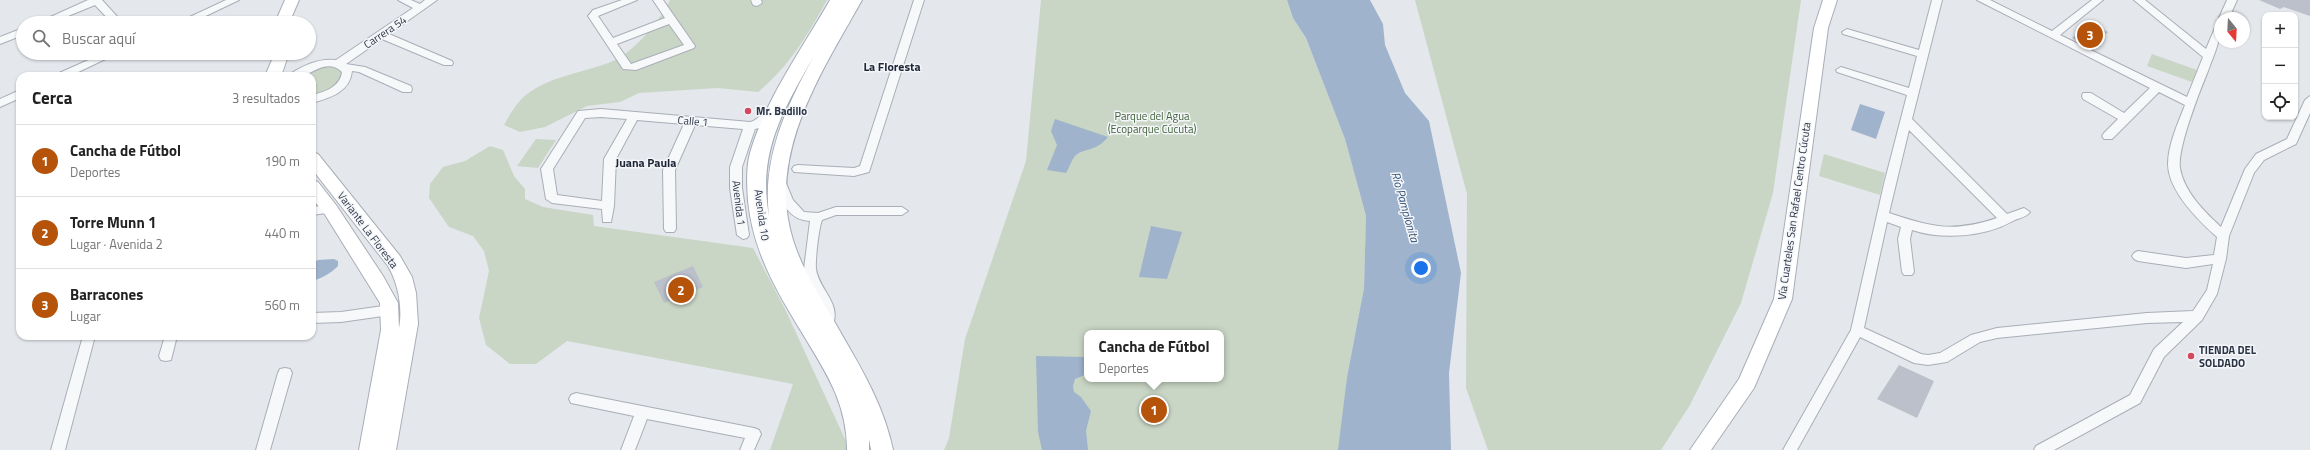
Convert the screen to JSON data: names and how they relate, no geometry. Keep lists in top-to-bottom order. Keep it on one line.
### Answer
{"streets":{"main road":["Vía Cuarteles San Rafael Centro Cúcuta","Avenida 10","Variante La Floresta"],"street":["Carrera 54","Calle 1","Avenida 1"]},"crossings":[["Calle 1","Avenida 1"]],"districts":["La Floresta","Juana Paula"],"water":["Río Pamplonita"],"parks":["Parque del Agua (Ecoparque Cúcuta)"],"places":["Mr. Badillo","TIENDA DEL SOLDADO"],"north":"bottom","page":{"map_buttons":["+","−"],"search":"Buscar aquí","pins":["3","2","1"],"heading":["Cerca","3 resultados"],"list":[{"mark":"1","name":"Cancha de Fútbol","note":"Deportes","value":"190 m"},{"mark":"2","name":"Torre Munn 1","note":"Lugar · Avenida 2","value":"440 m"},{"mark":"3","name":"Barracones","note":"Lugar","value":"560 m"}],"popup":["Cancha de Fútbol","Deportes"]}}
